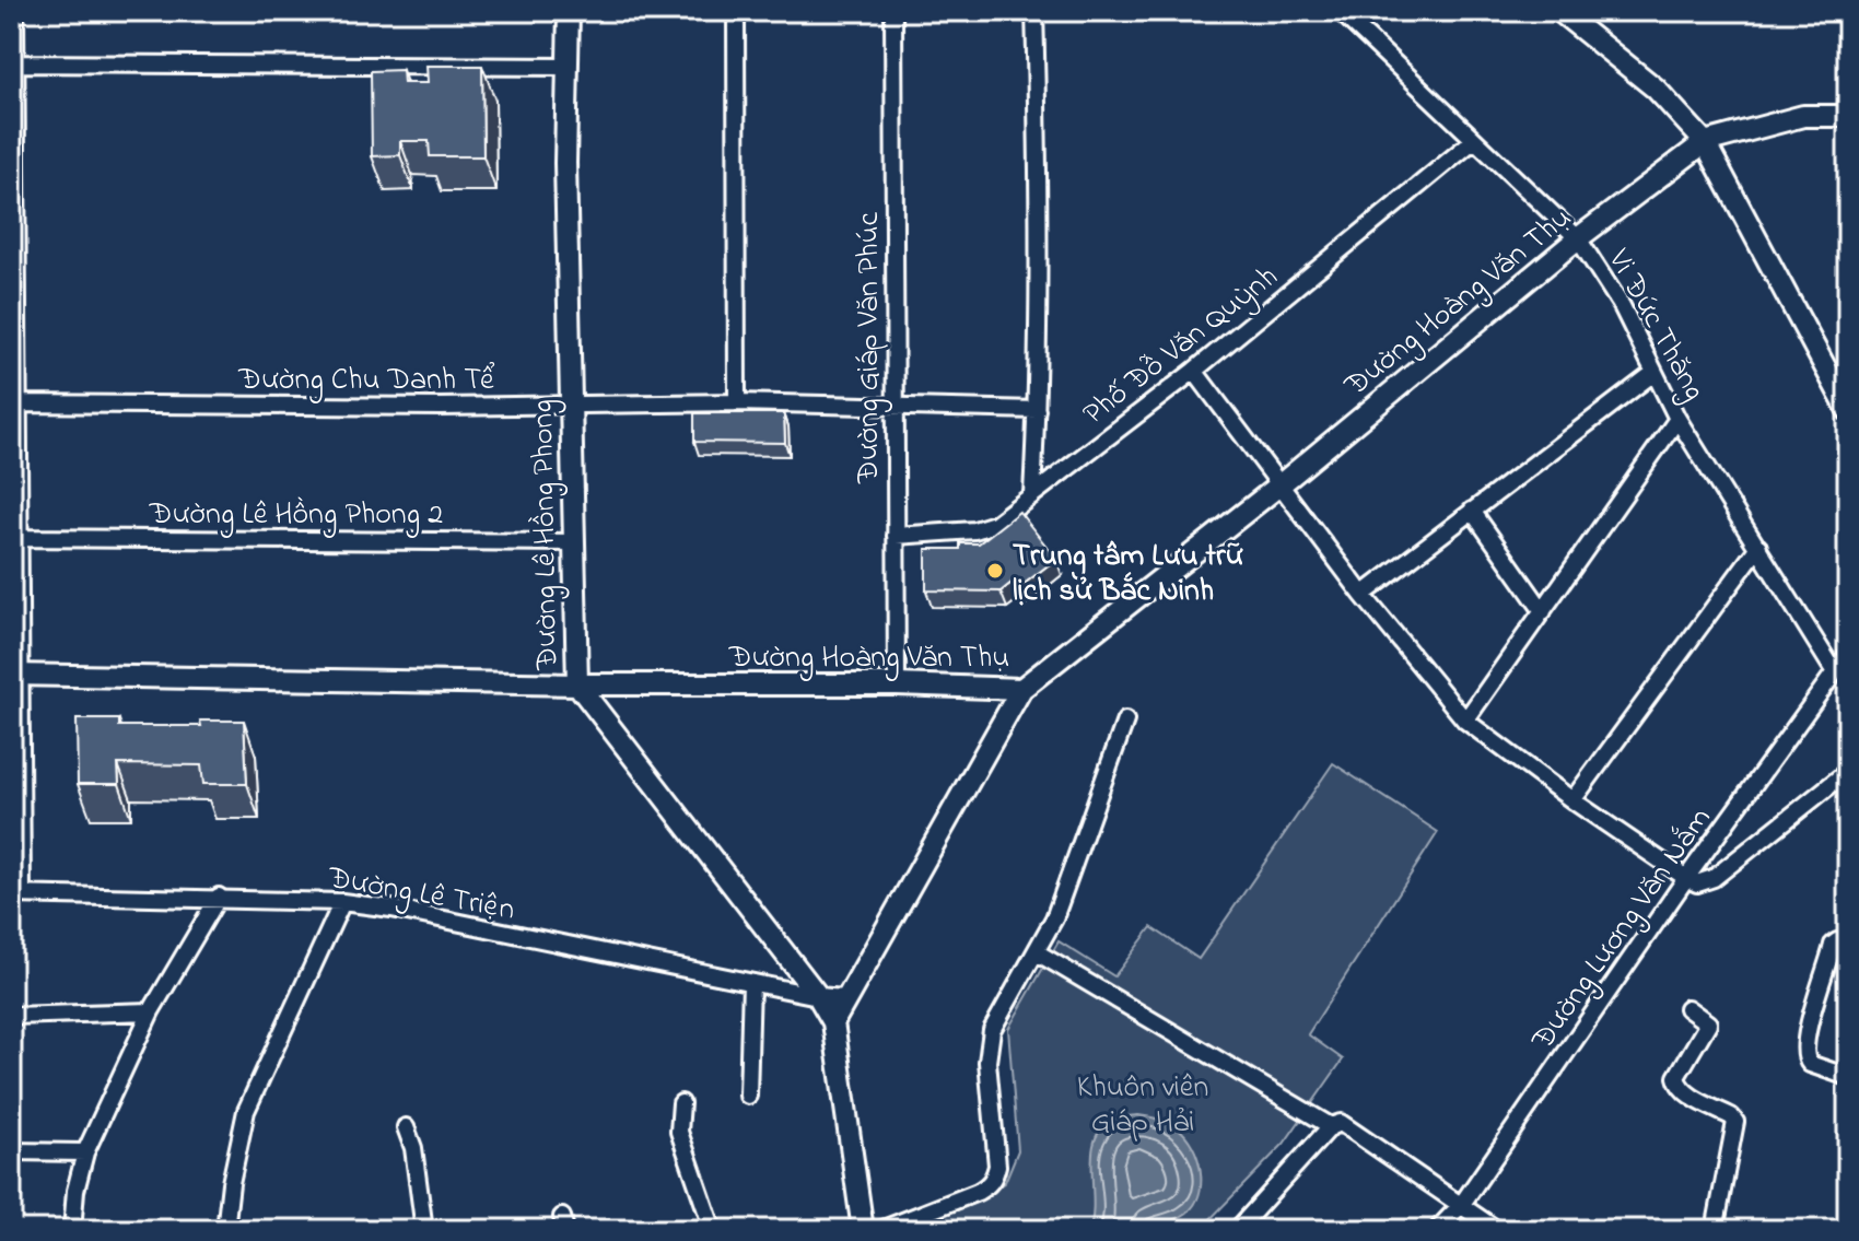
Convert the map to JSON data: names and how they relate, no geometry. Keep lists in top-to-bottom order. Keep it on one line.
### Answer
{"streets":{"street":["Đường Hoàng Văn Thụ","Vi Đức Thăng","Phố Đỗ Văn Quỳnh","Đường Giáp Văn Phúc","Đường Chu Danh Tể","Đường Lê Hồng Phong 2","Đường Lê Hồng Phong","Đường Lê Triện","Đường Lương Văn Nắm"]},"crossings":[["Đường Hoàng Văn Thụ","Vi Đức Thăng"],["Đường Hoàng Văn Thụ","Đường Giáp Văn Phúc"],["Đường Hoàng Văn Thụ","Đường Lê Hồng Phong"],["Vi Đức Thăng","Phố Đỗ Văn Quỳnh"],["Vi Đức Thăng","Đường Lương Văn Nắm"],["Phố Đỗ Văn Quỳnh","Đường Giáp Văn Phúc"],["Đường Giáp Văn Phúc","Đường Chu Danh Tể"],["Đường Chu Danh Tể","Đường Lê Hồng Phong"],["Đường Lê Hồng Phong 2","Đường Lê Hồng Phong"],["Đường Lê Hồng Phong","Đường Lê Triện"]],"parks":["Khuôn viên Giáp Hải"],"places":["Trung tâm Lưu trữ lịch sử Bắc Ninh"]}
